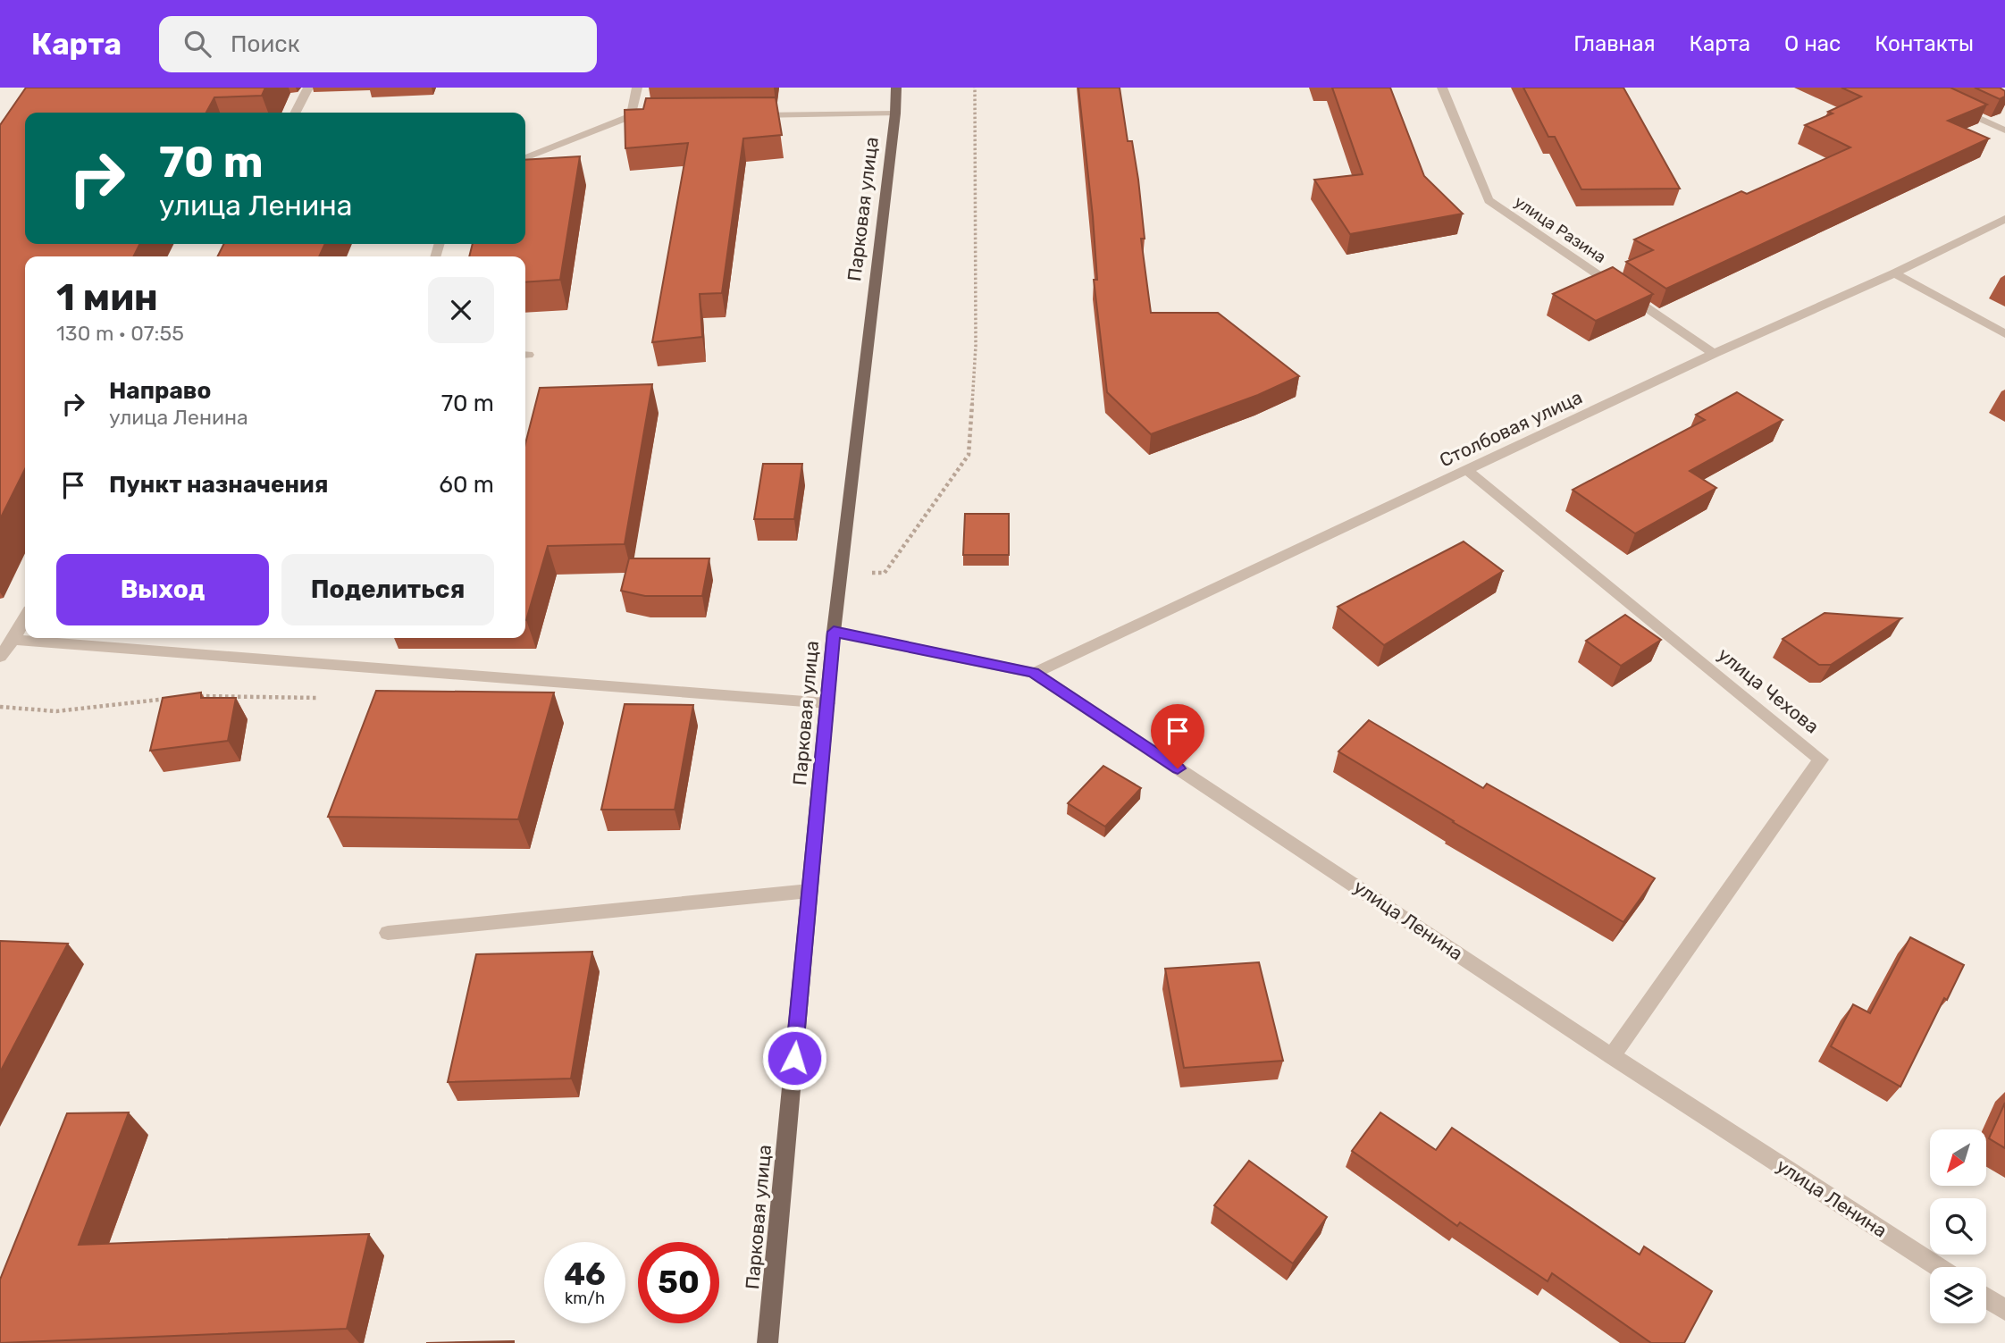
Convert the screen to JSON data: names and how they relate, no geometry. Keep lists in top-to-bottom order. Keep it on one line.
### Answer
{"streets":{"main road":["Парковая улица"],"street":["улица Разина","Столбовая улица","улица Чехова","улица Ленина"]},"crossings":[["Парковая улица","улица Ленина"],["улица Разина","Столбовая улица"],["Столбовая улица","улица Чехова"],["Столбовая улица","улица Ленина"],["улица Чехова","улица Ленина"]],"north":"bottom left","page":{"header":"Карта","search":"Поиск","nav":["Главная","Карта","О нас","Контакты"],"turn":["70 m","улица Ленина"],"heading":["1 мин","130 m · 07:55"],"list":[{"name":"Направо","note":"улица Ленина","value":"70 m"},{"name":"Пункт назначения","value":"60 m"}],"buttons":["Выход","Поделиться"],"speed":"46 km/h","limit":"50"}}
